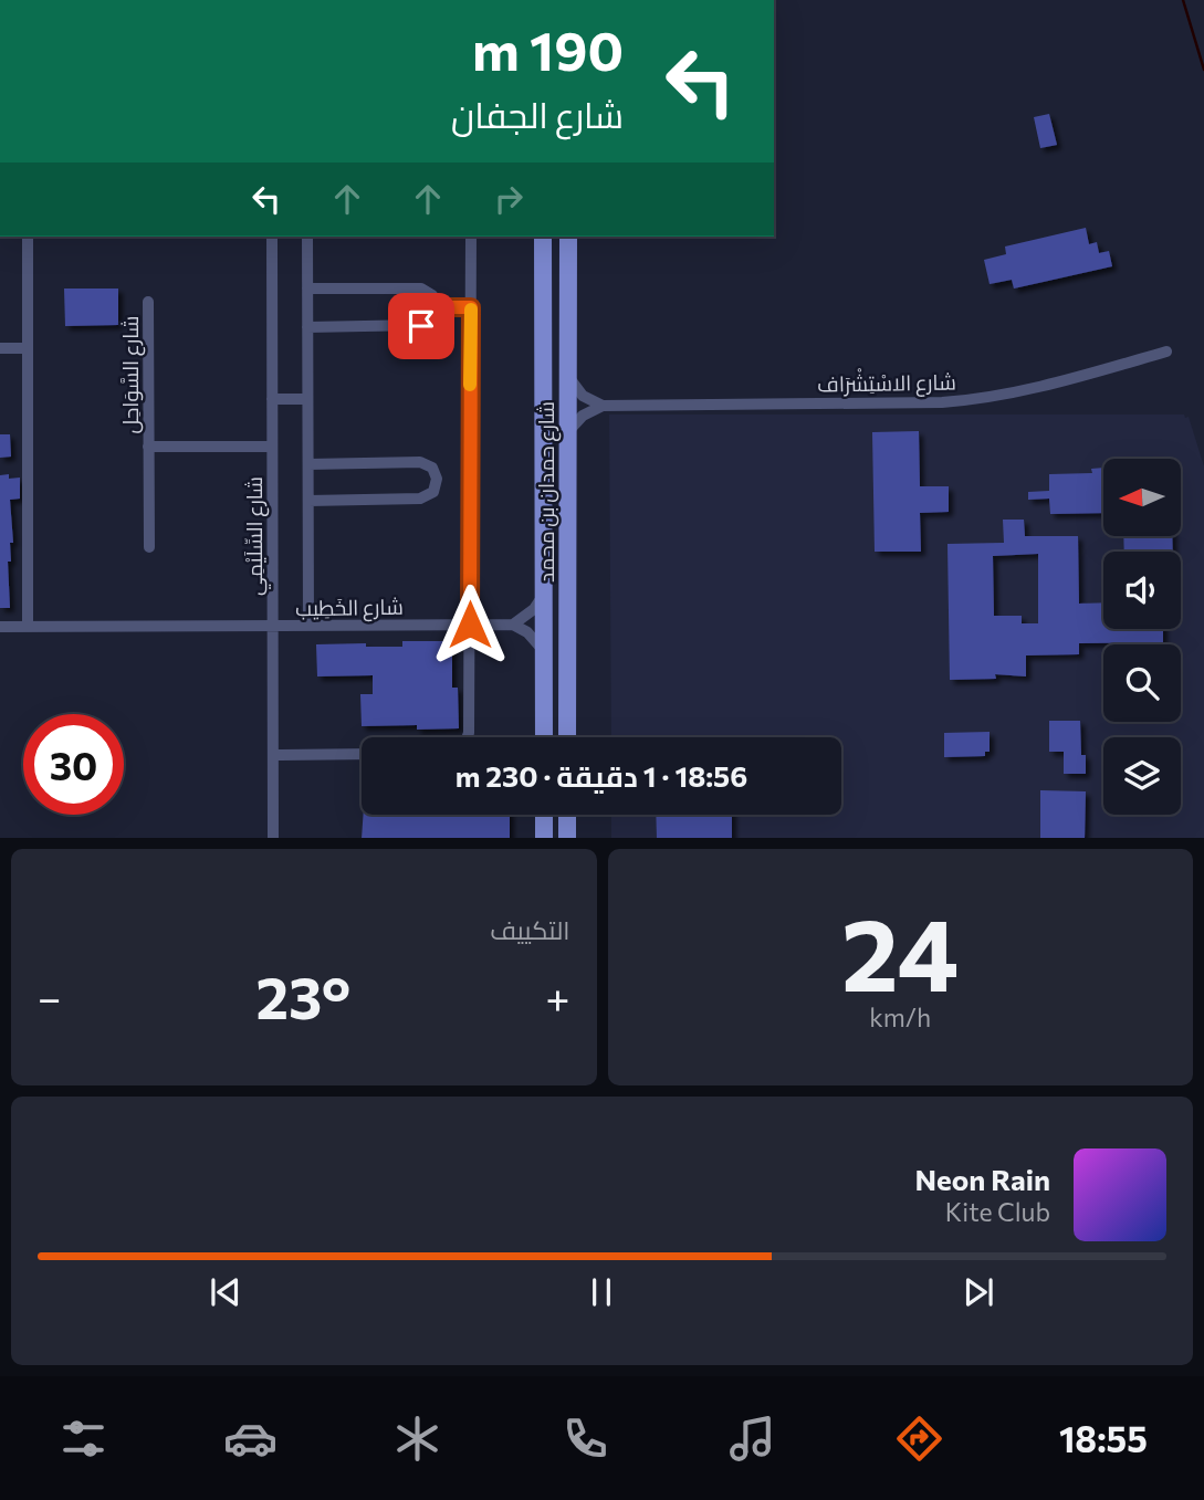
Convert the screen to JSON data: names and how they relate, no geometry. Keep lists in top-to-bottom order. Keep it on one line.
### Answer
{"streets":{"main road":["شارع حمدان بن محمد"],"street":["شارع السَّوَاحِل","شارع الاسْتِشْرَاف","شارع السِّلَيْمِي","شارع الخَطِيب"]},"crossings":[["شارع السَّوَاحِل","شارع السِّلَيْمِي"],["شارع السِّلَيْمِي","شارع الخَطِيب"]],"north":"left","page":{"turn":["190 m","شارع الجفان"],"limit":"30","trip":"18:56 · 1 دقيقة · 230 m","tile":[["24","km/h"],"التكييف"],"heat":["−","23°","+"],"song":["Neon Rain","Kite Club"],"tabs":"18:55"}}
